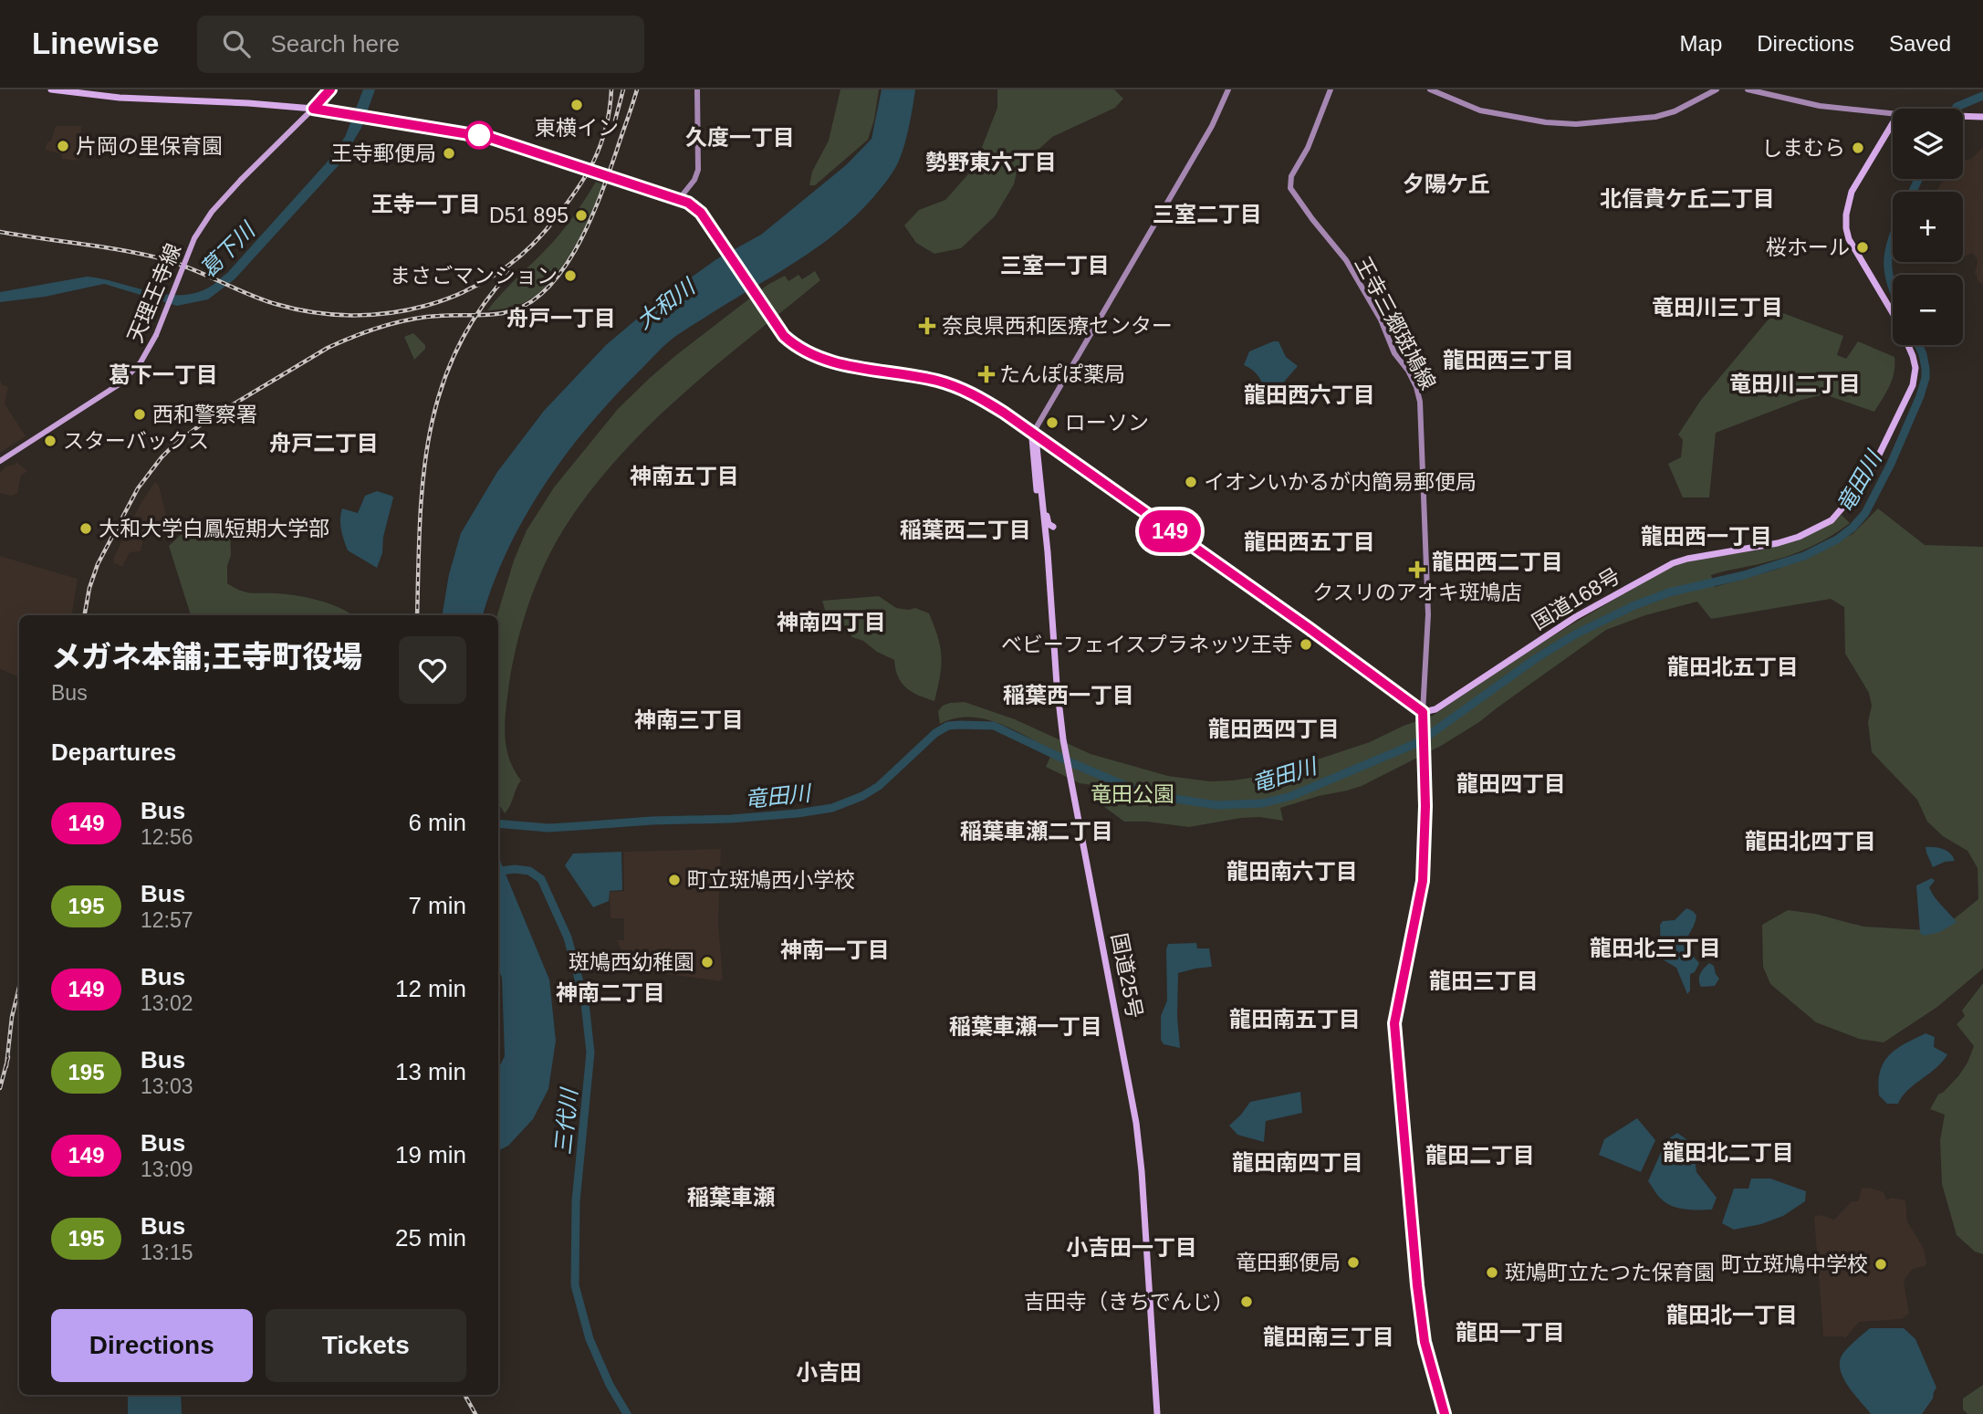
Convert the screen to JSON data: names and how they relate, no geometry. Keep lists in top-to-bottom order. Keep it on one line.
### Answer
{"streets":{"highway":["国道168号","国道25号"],"main road":["天理王寺線","王寺三郷斑鳩線"]},"crossings":[["王寺三郷斑鳩線","国道168号"]],"districts":["久度一丁目","勢野東六丁目","夕陽ケ丘","北信貴ケ丘二丁目","王寺一丁目","三室二丁目","三室一丁目","竜田川三丁目","舟戸一丁目","龍田西三丁目","葛下一丁目","竜田川二丁目","龍田西六丁目","舟戸二丁目","神南五丁目","稲葉西二丁目","龍田西一丁目","龍田西五丁目","龍田西二丁目","神南四丁目","龍田北五丁目","稲葉西一丁目","神南三丁目","龍田西四丁目","龍田四丁目","稲葉車瀬二丁目","龍田北四丁目","龍田南六丁目","龍田北三丁目","神南一丁目","龍田三丁目","神南二丁目","龍田南五丁目","稲葉車瀬一丁目","龍田北二丁目","龍田二丁目","龍田南四丁目","稲葉車瀬","小吉田一丁目","龍田北一丁目","龍田一丁目","龍田南三丁目","小吉田"],"water":["葛下川","大和川","竜田川","三代川"],"parks":["竜田公園"],"places":{"other":["東横イン","片岡の里保育園","しまむら","王寺郵便局","D51 895","桜ホール","まさごマンション","西和警察署","ローソン","スターバックス","イオンいかるが内簡易郵便局","大和大学白鳳短期大学部","ベビーフェイスプラネッツ王寺","町立斑鳩西小学校","斑鳩西幼稚園","竜田郵便局","町立斑鳩中学校","斑鳩町立たつた保育園","吉田寺（きちでんじ）"],"health":["奈良県西和医療センター","たんぽぽ薬局","クスリのアオキ斑鳩店"]},"lines":["bus line 149"],"page":{"header":"Linewise","search":"Search here","nav":["Map","Directions","Saved"],"on_map":"149","map_buttons":["+","−"],"heading":[["メガネ本舗;王寺町役場","Bus"],"Departures"],"list":[{"mark":"149","name":"Bus","note":"12:56","value":"6 min"},{"mark":"195","name":"Bus","note":"12:57","value":"7 min"},{"mark":"149","name":"Bus","note":"13:02","value":"12 min"},{"mark":"195","name":"Bus","note":"13:03","value":"13 min"},{"mark":"149","name":"Bus","note":"13:09","value":"19 min"},{"mark":"195","name":"Bus","note":"13:15","value":"25 min"}],"buttons":["Directions","Tickets"]}}
